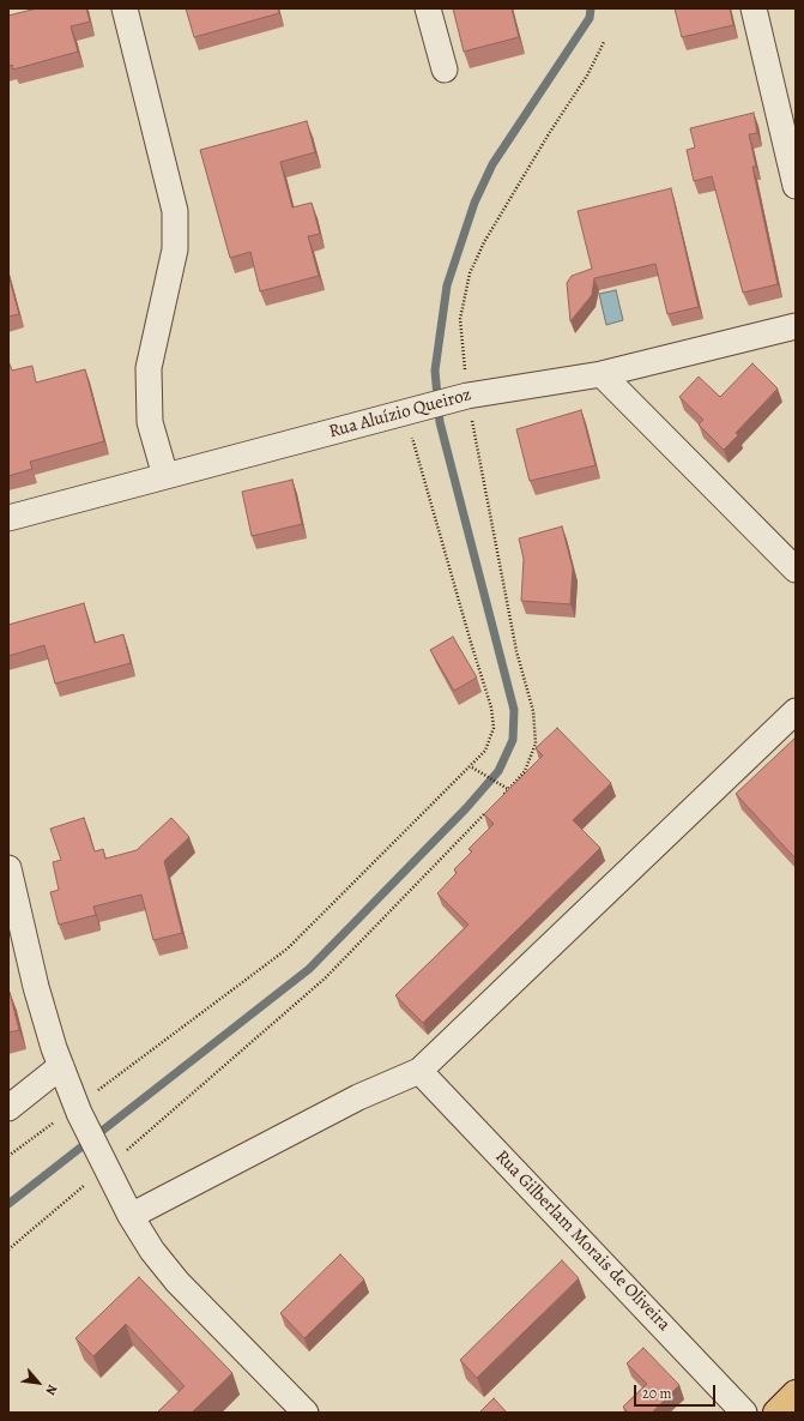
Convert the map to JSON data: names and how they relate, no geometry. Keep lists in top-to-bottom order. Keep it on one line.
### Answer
{"streets":{"street":["Rua Aluízio Queiroz","Rua Gilberlam Morais de Oliveira"]},"scale_bar":"20 m","north":"bottom right"}
